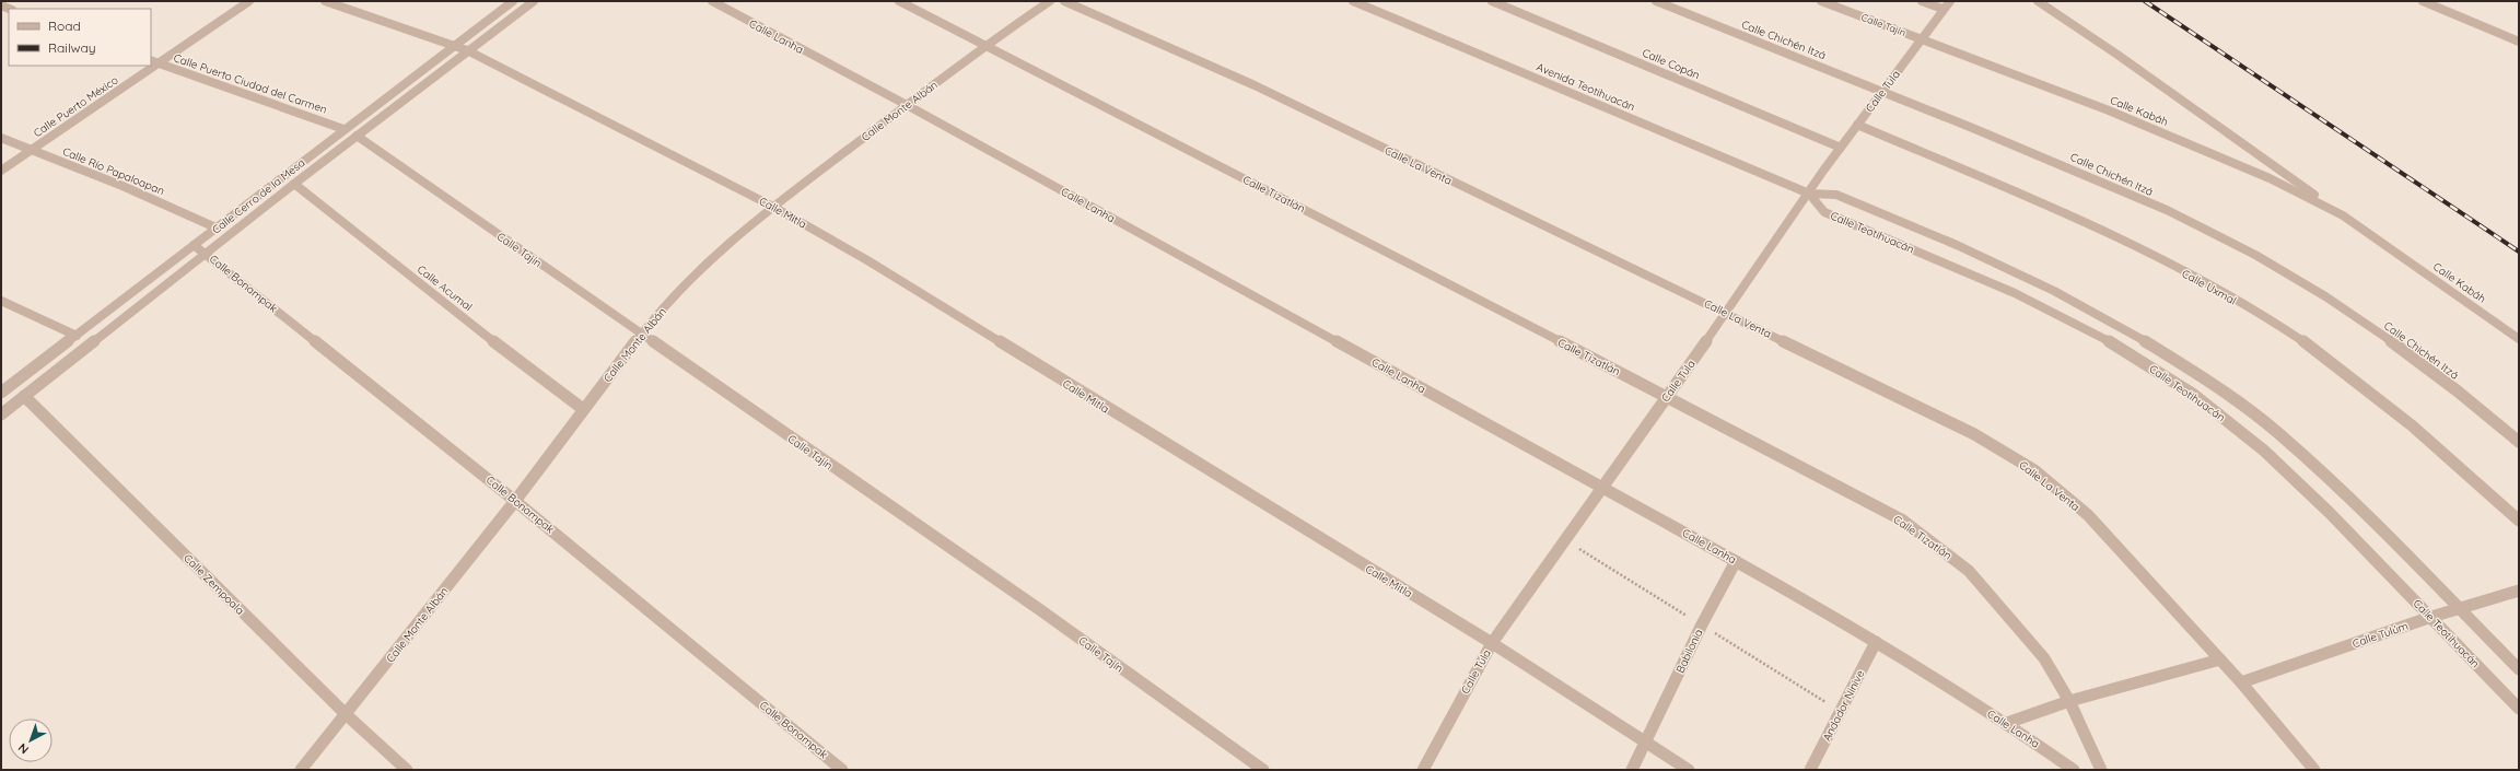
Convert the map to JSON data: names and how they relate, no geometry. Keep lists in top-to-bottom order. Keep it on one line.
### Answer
{"streets":{"street":["Calle Tajín","Calle Lanha","Calle Chichén Itzá","Calle Copán","Calle Puerto Ciudad del Carmen","Avenida Teotihuacán","Calle Tula","Calle Puerto México","Calle Monte Albán","Calle Kabáh","Calle La Venta","Calle Río Papaloapan","Calle Tizatlán","Calle Cerro de la Mesa","Calle Mitla","Calle Teotihuacán","Calle Bonampak","Calle Uxmal","Calle Acumal","Calle Zempoala","Calle Tulúm","Babilonia","Andador Ninive"]},"crossings":[["Calle Tajín","Calle Tula"],["Calle Tajín","Calle Monte Albán"],["Calle Tajín","Calle Kabáh"],["Calle Tajín","Calle Cerro de la Mesa"],["Calle Lanha","Calle Tula"],["Calle Lanha","Calle Monte Albán"],["Calle Lanha","Babilonia"],["Calle Lanha","Andador Ninive"],["Calle Chichén Itzá","Calle Tula"],["Calle Copán","Calle Tula"],["Calle Puerto Ciudad del Carmen","Calle Puerto México"],["Calle Puerto Ciudad del Carmen","Calle Cerro de la Mesa"],["Avenida Teotihuacán","Calle Tula"],["Avenida Teotihuacán","Calle Teotihuacán"],["Calle Tula","Calle Kabáh"],["Calle Tula","Calle La Venta"],["Calle Tula","Calle Tizatlán"],["Calle Tula","Calle Mitla"],["Calle Tula","Calle Teotihuacán"],["Calle Tula","Calle Uxmal"],["Calle Puerto México","Calle Río Papaloapan"],["Calle Monte Albán","Calle Tizatlán"],["Calle Monte Albán","Calle Mitla"],["Calle Monte Albán","Calle Bonampak"],["Calle Monte Albán","Calle Acumal"],["Calle Monte Albán","Calle Zempoala"],["Calle La Venta","Calle Tulúm"],["Calle Río Papaloapan","Calle Cerro de la Mesa"],["Calle Cerro de la Mesa","Calle Mitla"],["Calle Cerro de la Mesa","Calle Bonampak"],["Calle Cerro de la Mesa","Calle Acumal"],["Calle Cerro de la Mesa","Calle Zempoala"],["Calle Mitla","Babilonia"],["Calle Teotihuacán","Calle Tulúm"]],"legend":["Road","Railway"],"north":"bottom left"}
